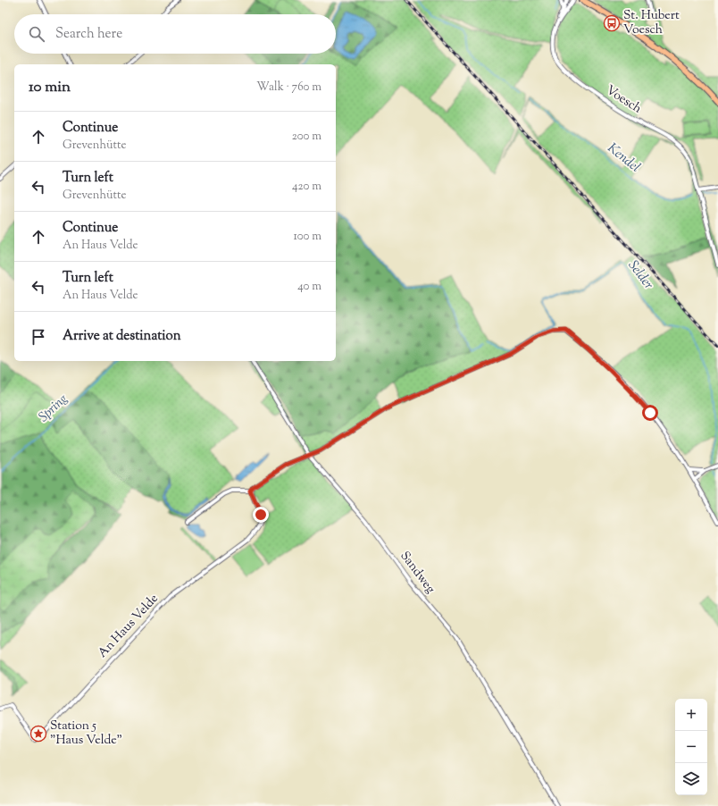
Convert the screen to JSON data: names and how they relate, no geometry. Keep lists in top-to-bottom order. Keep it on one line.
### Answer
{"streets":{"street":["Voesch","Sandweg","An Haus Velde"]},"water":["Kendel","Selder","Spring"],"places":{"bus stop":["St. Hubert Voesch"],"place":["Station 5 \"Haus Velde\""]},"page":{"search":"Search here","heading":["10 min","Walk · 760 m"],"list":[["Continue","Grevenhütte","200 m"],["Turn left","Grevenhütte","420 m"],["Continue","An Haus Velde","100 m"],["Turn left","An Haus Velde","40 m"],"Arrive at destination"],"map_buttons":["+","−"]}}
